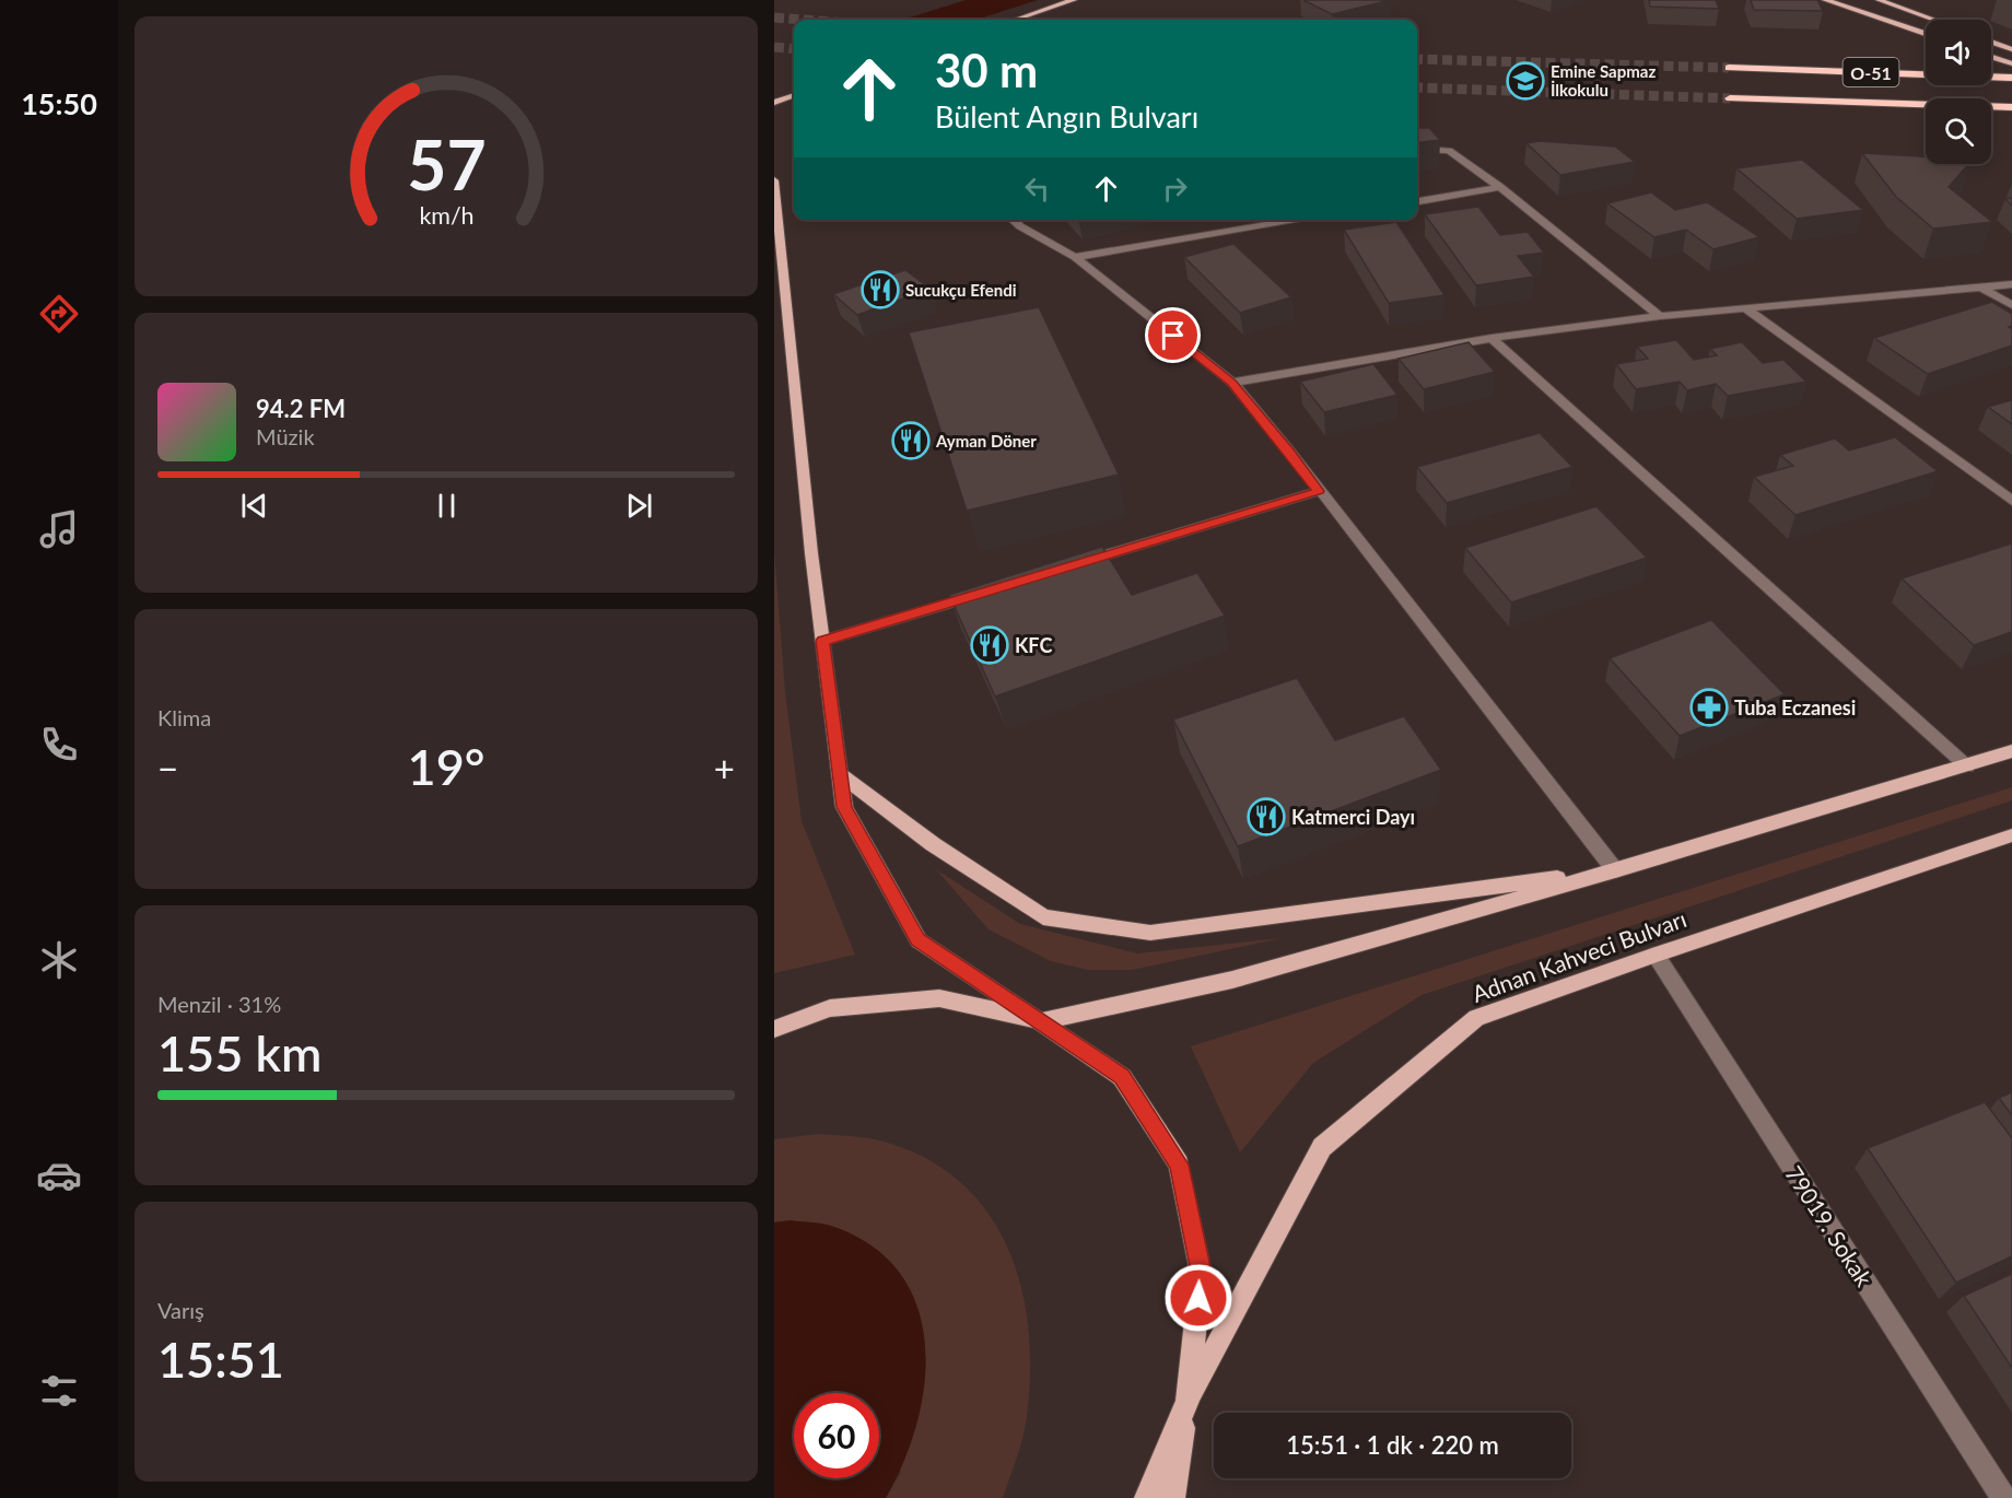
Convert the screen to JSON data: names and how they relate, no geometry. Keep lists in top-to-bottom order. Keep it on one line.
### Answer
{"streets":{"highway":["O-51"],"main road":["Adnan Kahveci Bulvarı"],"street":["79019. Sokak"]},"crossings":[["Adnan Kahveci Bulvarı","79019. Sokak"]],"places":{"school or university":["Emine Sapmaz İlkokulu"],"restaurant":["Sucukçu Efendi","Ayman Döner","KFC","Katmerci Dayı"],"pharmacy":["Tuba Eczanesi"]},"page":{"tabs":"15:50","turn":["30 m","Bülent Angın Bulvarı"],"song":["94.2 FM","Müzik"],"tile":["Klima",["Menzil · 31%","155 km"],["Varış","15:51"]],"heat":["−","19°","+"],"limit":"60","trip":"15:51 · 1 dk · 220 m","gauge":["57","km/h"]}}
